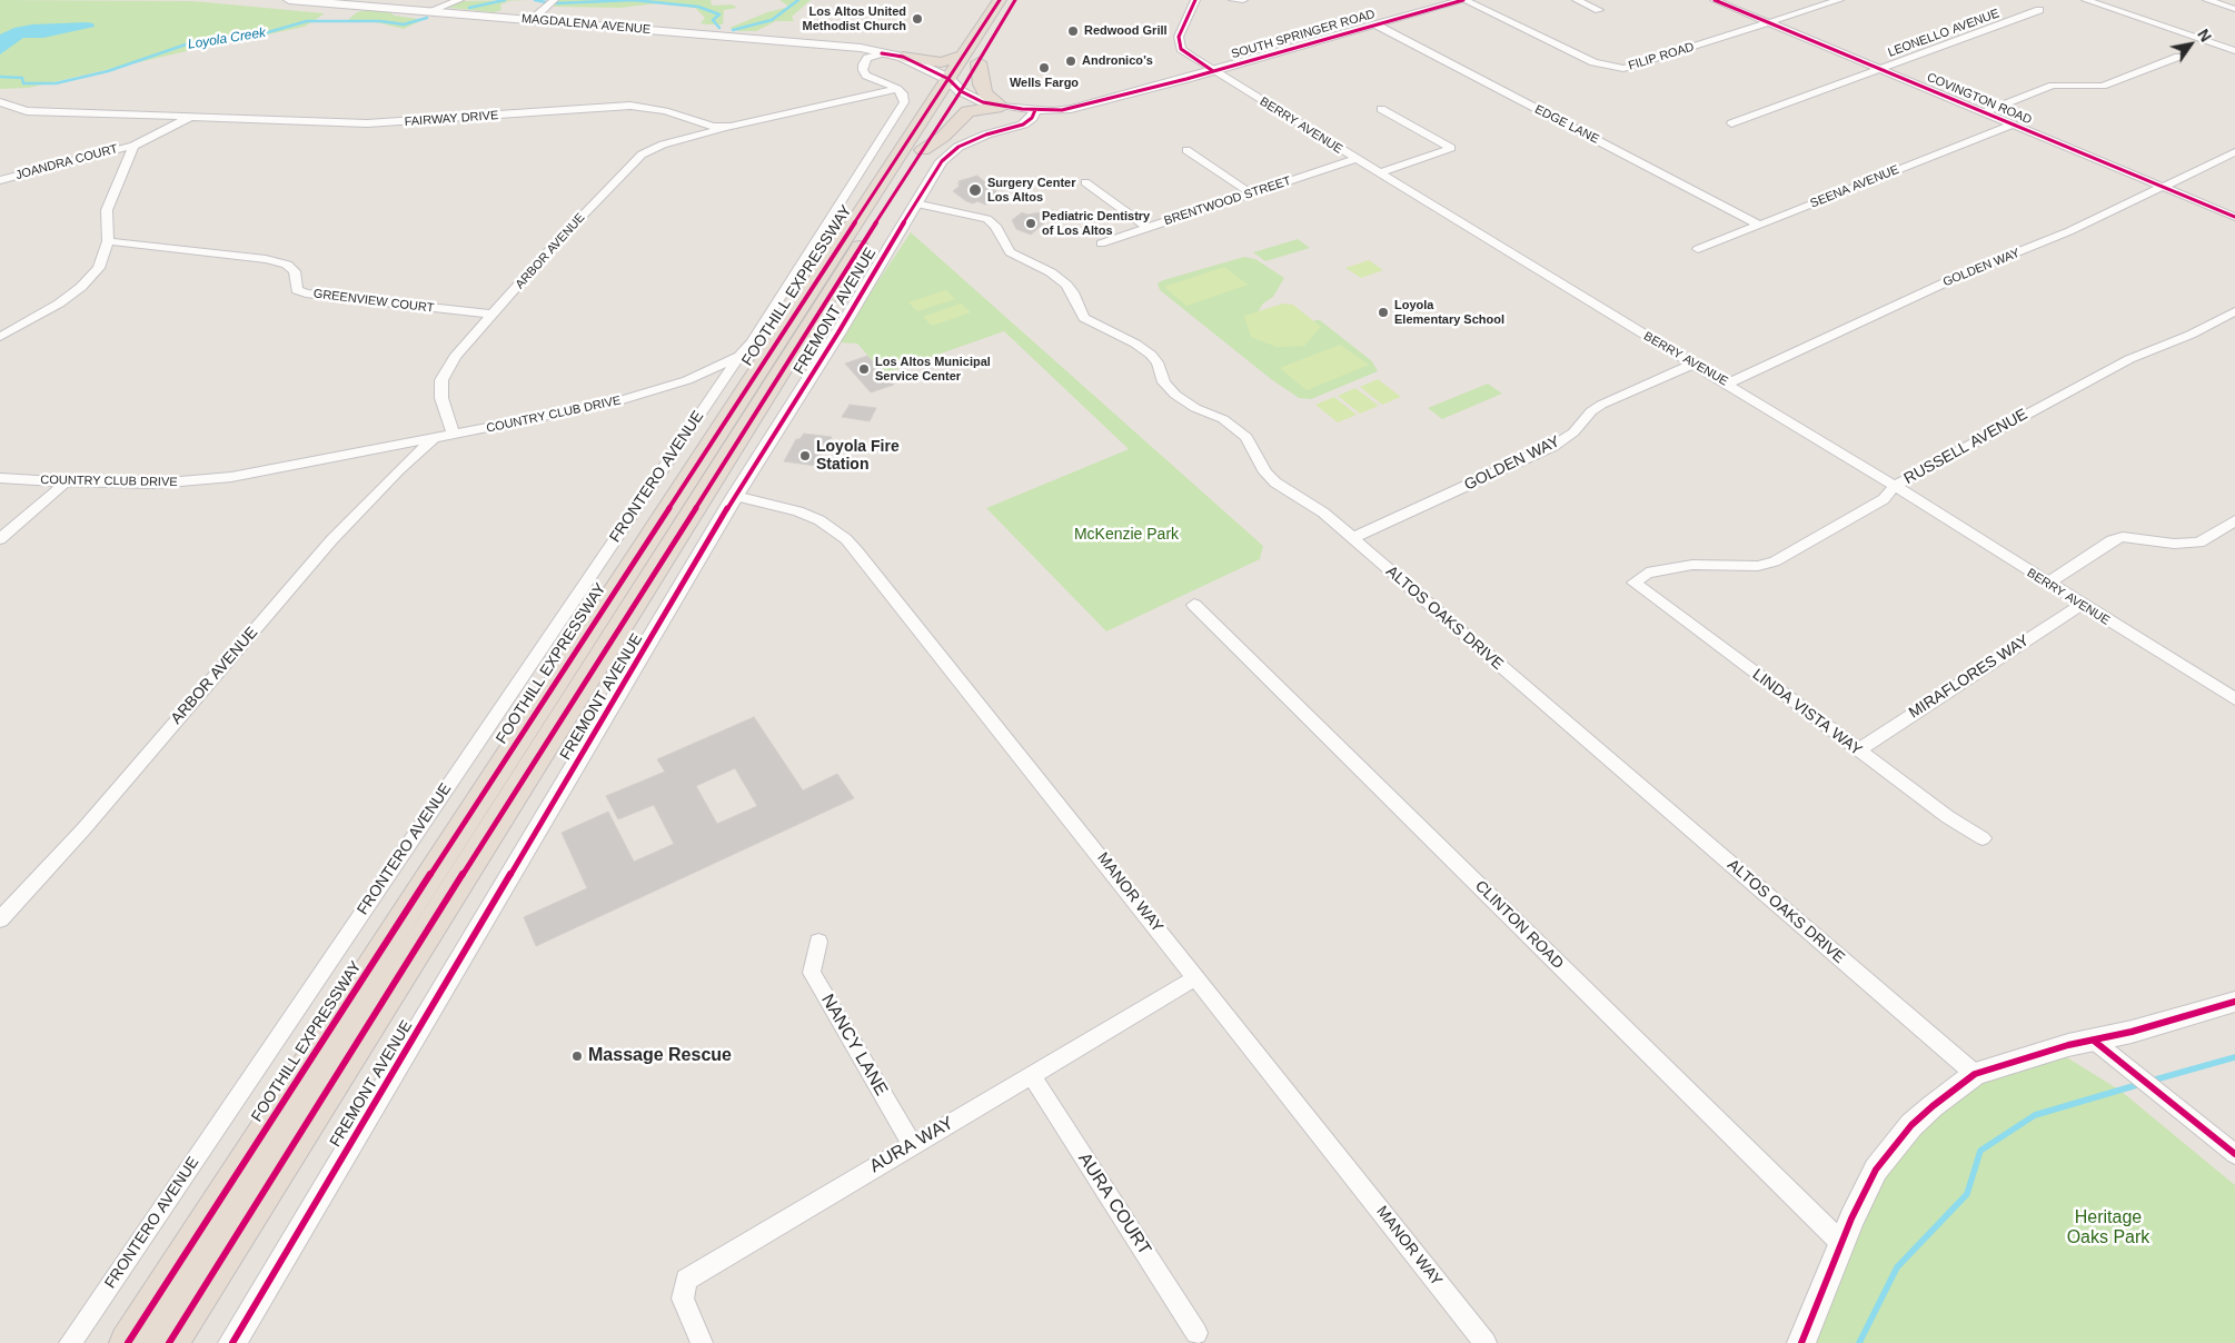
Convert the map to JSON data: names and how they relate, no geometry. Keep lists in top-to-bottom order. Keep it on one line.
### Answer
{"streets":{"highway":["FOOTHILL EXPRESSWAY"],"main road":["MAGDALENA AVENUE"],"street":["LEONELLO AVENUE","SOUTH SPRINGER ROAD","FILIP ROAD","COVINGTON ROAD","FAIRWAY DRIVE","EDGE LANE","BERRY AVENUE","JOANDRA COURT","SEENA AVENUE","BRENTWOOD STREET","ARBOR AVENUE","GOLDEN WAY","GREENVIEW COURT","FREMONT AVENUE","COUNTRY CLUB DRIVE","RUSSELL AVENUE","FRONTERO AVENUE","ALTOS OAKS DRIVE","MIRAFLORES WAY","LINDA VISTA WAY","MANOR WAY","CLINTON ROAD","NANCY LANE","AURA WAY","AURA COURT"]},"crossings":[["MAGDALENA AVENUE","SOUTH SPRINGER ROAD"],["MAGDALENA AVENUE","FOOTHILL EXPRESSWAY"],["LEONELLO AVENUE","COVINGTON ROAD"],["SOUTH SPRINGER ROAD","FILIP ROAD"],["SOUTH SPRINGER ROAD","EDGE LANE"],["SOUTH SPRINGER ROAD","BERRY AVENUE"],["SOUTH SPRINGER ROAD","FOOTHILL EXPRESSWAY"],["SOUTH SPRINGER ROAD","FREMONT AVENUE"],["FILIP ROAD","COVINGTON ROAD"],["COVINGTON ROAD","SEENA AVENUE"],["COVINGTON ROAD","GOLDEN WAY"],["FAIRWAY DRIVE","JOANDRA COURT"],["FAIRWAY DRIVE","ARBOR AVENUE"],["FAIRWAY DRIVE","COUNTRY CLUB DRIVE"],["EDGE LANE","SEENA AVENUE"],["BERRY AVENUE","BRENTWOOD STREET"],["BERRY AVENUE","GOLDEN WAY"],["BERRY AVENUE","RUSSELL AVENUE"],["BERRY AVENUE","MIRAFLORES WAY"],["ARBOR AVENUE","GREENVIEW COURT"],["ARBOR AVENUE","COUNTRY CLUB DRIVE"],["GOLDEN WAY","ALTOS OAKS DRIVE"],["FREMONT AVENUE","ALTOS OAKS DRIVE"],["FREMONT AVENUE","MANOR WAY"],["COUNTRY CLUB DRIVE","FRONTERO AVENUE"],["RUSSELL AVENUE","LINDA VISTA WAY"],["MIRAFLORES WAY","LINDA VISTA WAY"],["MANOR WAY","AURA WAY"],["NANCY LANE","AURA WAY"],["AURA WAY","AURA COURT"]],"water":["Loyola Creek"],"parks":["McKenzie Park","Heritage Oaks Park"],"places":["Los Altos United Methodist Church","Redwood Grill","Andronico’s","Wells Fargo","Surgery Center Los Altos","Pediatric Dentistry of Los Altos","Loyola Elementary School","Los Altos Municipal Service Center","Loyola Fire Station","Massage Rescue"],"north":"top right"}
